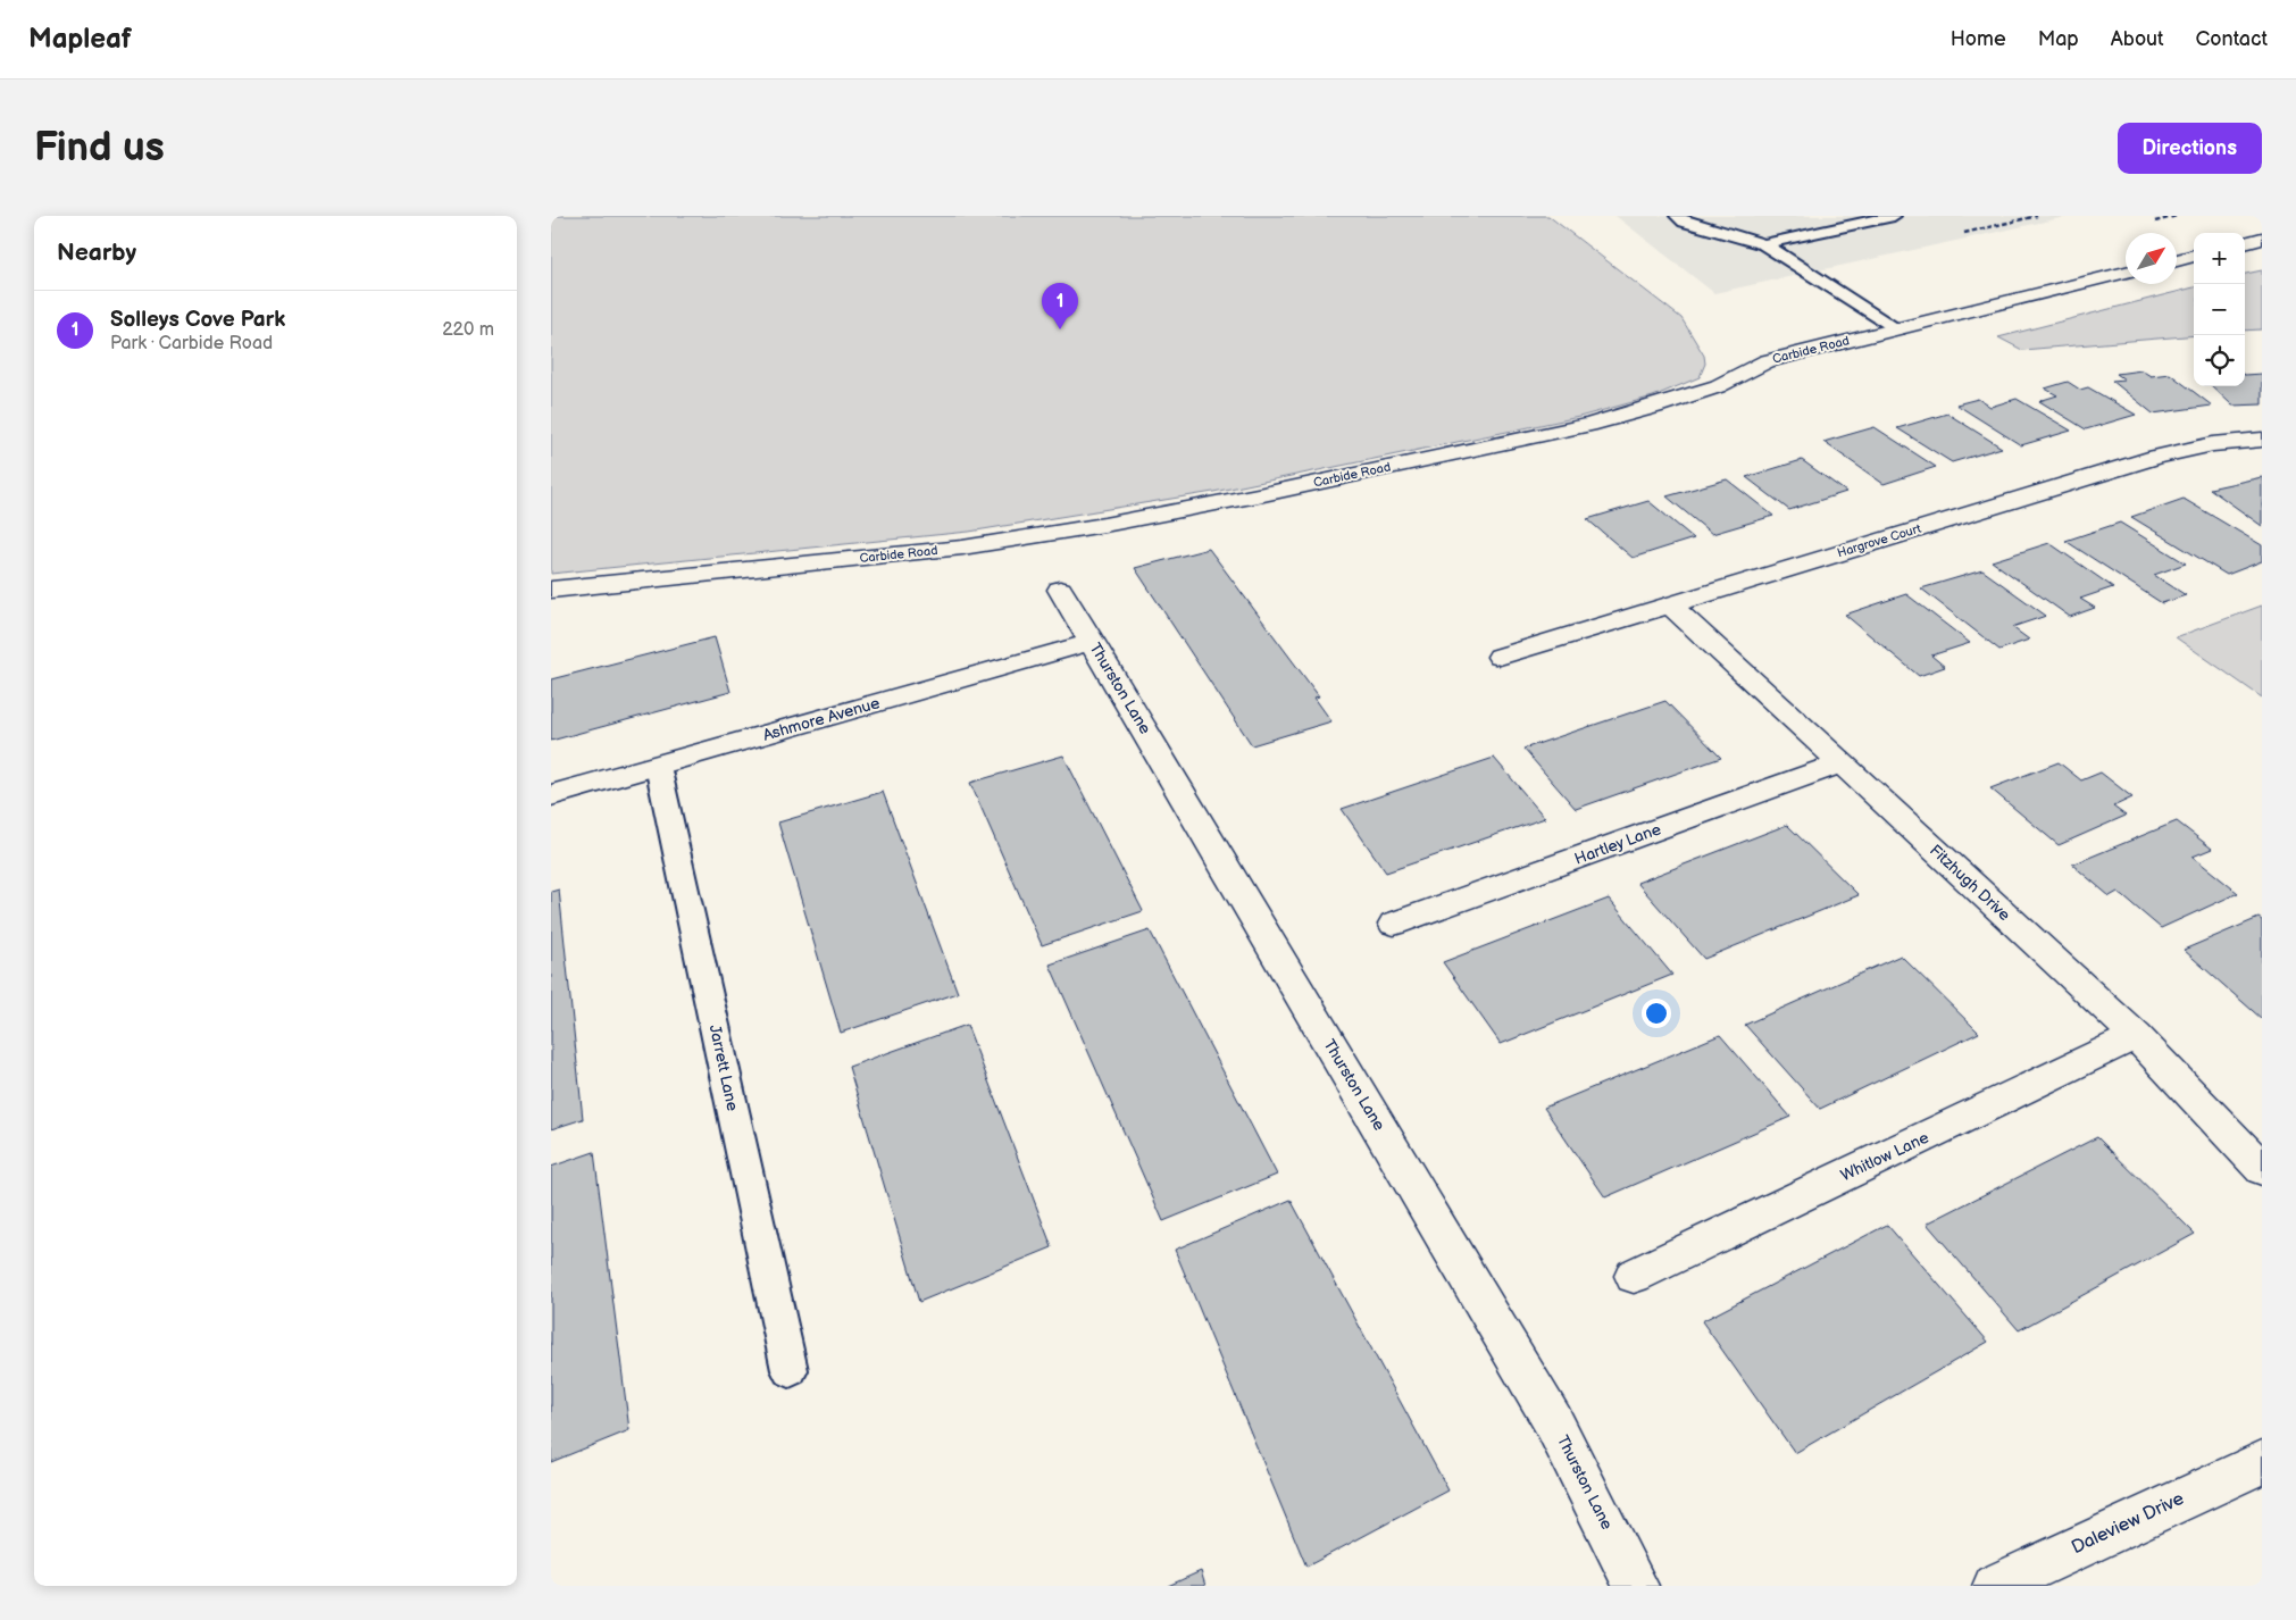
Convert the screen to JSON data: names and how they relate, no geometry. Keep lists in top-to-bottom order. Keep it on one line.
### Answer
{"streets":{"street":["Carbide Road","Hargrove Court","Thurston Lane","Ashmore Avenue","Hartley Lane","Fitzhugh Drive","Whitlow Lane","Daleview Drive"],"lane":["Jarrett Lane"]},"crossings":[["Hargrove Court","Fitzhugh Drive"],["Thurston Lane","Ashmore Avenue"],["Ashmore Avenue","Jarrett Lane"],["Hartley Lane","Fitzhugh Drive"],["Fitzhugh Drive","Whitlow Lane"]],"north":"top right","page":{"header":"Mapleaf","nav":["Home","Map","About","Contact"],"buttons":"Directions","title":"Find us","heading":"Nearby","map_buttons":["+","−"],"pins":"1","list":[{"mark":"1","name":"Solleys Cove Park","note":"Park · Carbide Road","value":"220 m"}]}}
